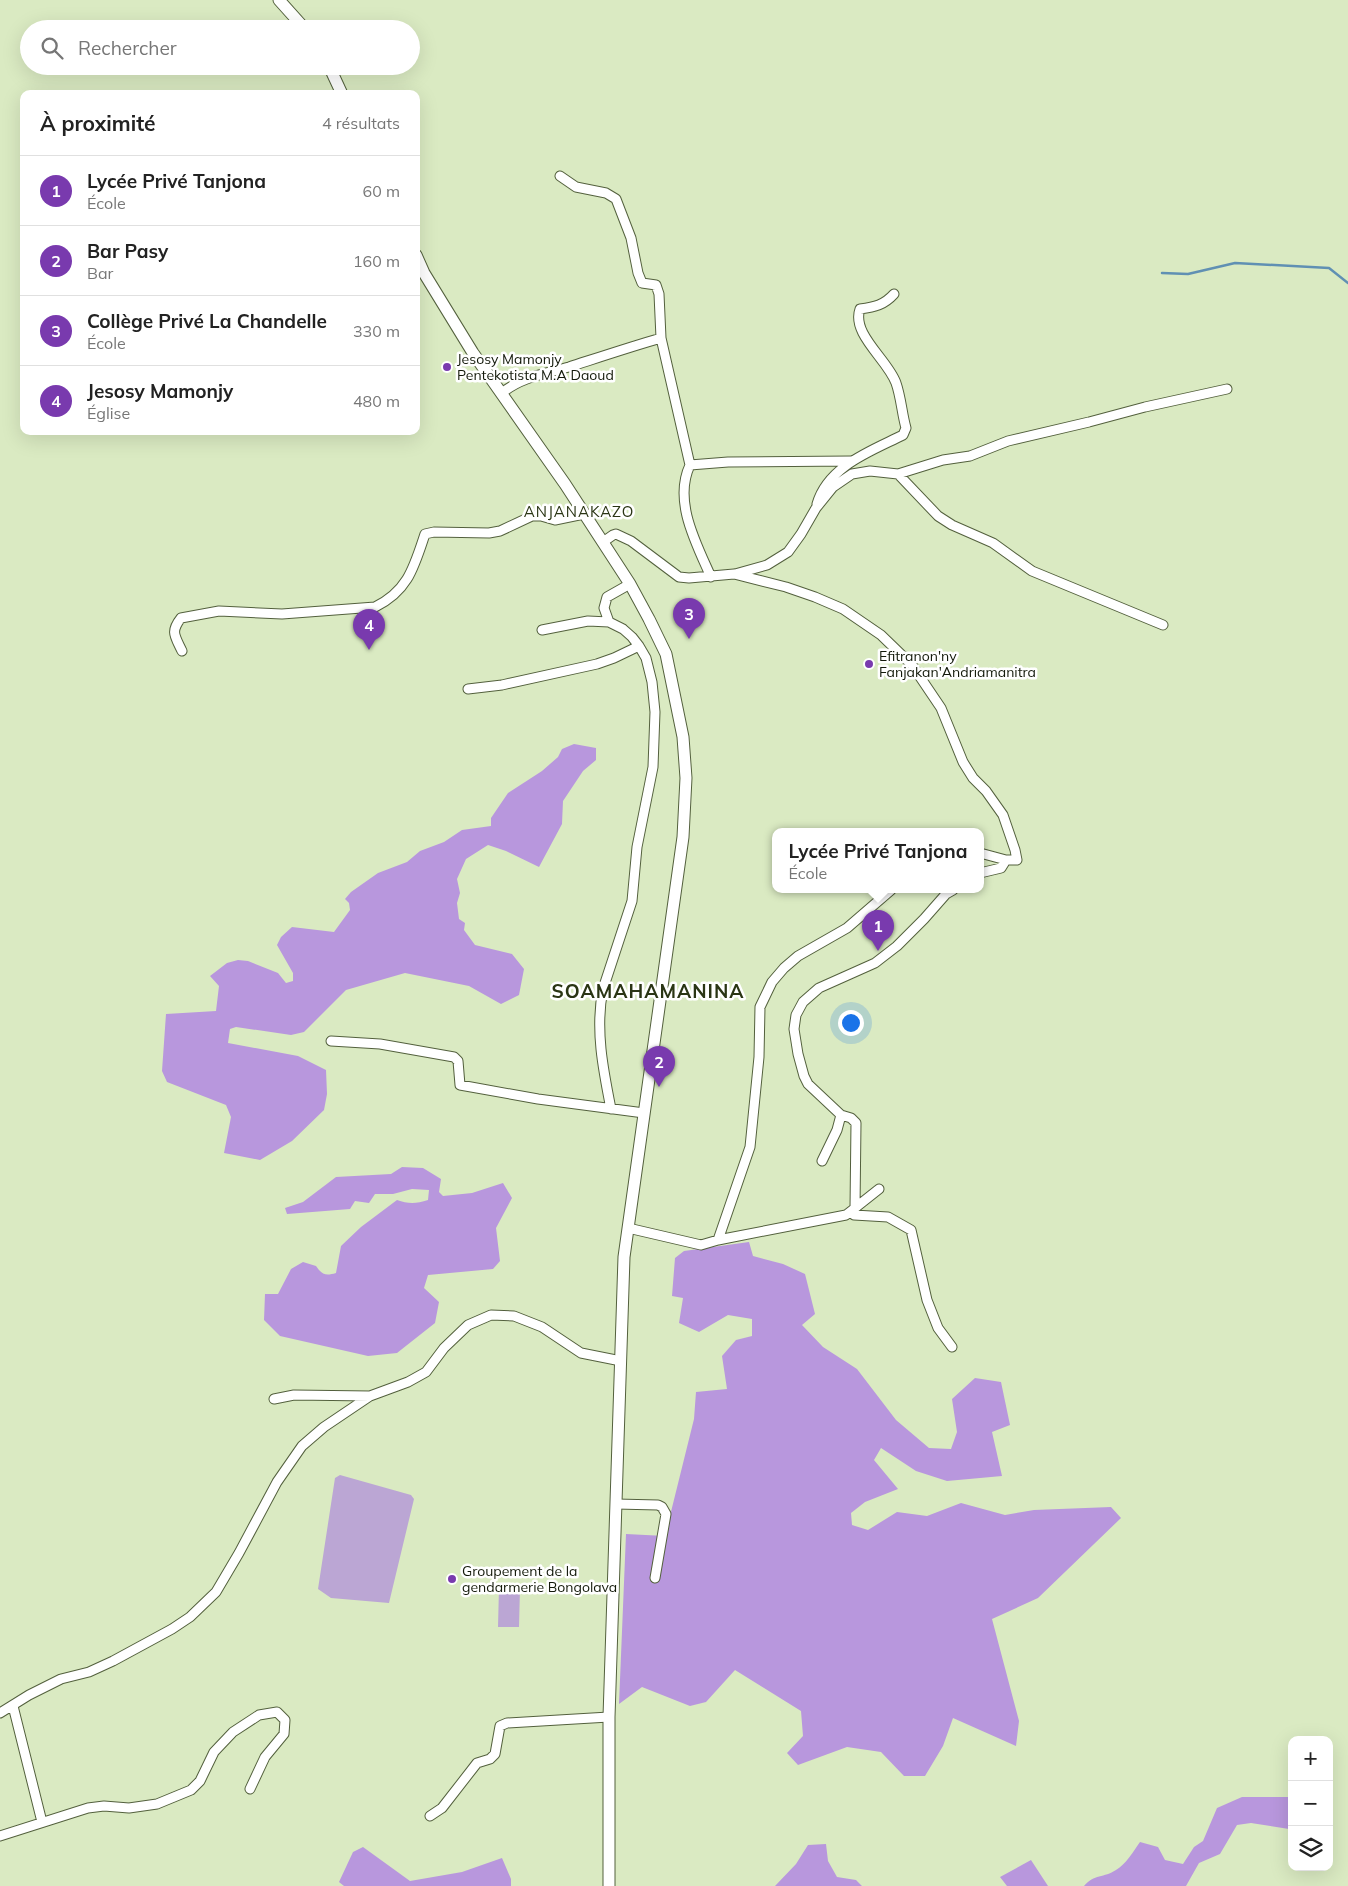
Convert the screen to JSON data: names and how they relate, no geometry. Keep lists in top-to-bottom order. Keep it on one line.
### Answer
{"districts":["ANJANAKAZO","SOAMAHAMANINA"],"places":["Jesosy Mamonjy Pentekotista M.A Daoud","Efitranon'ny Fanjakan'Andriamanitra","Groupement de la gendarmerie Bongolava"],"page":{"search":"Rechercher","heading":["À proximité","4 résultats"],"list":[{"mark":"1","name":"Lycée Privé Tanjona","note":"École","value":"60 m"},{"mark":"2","name":"Bar Pasy","note":"Bar","value":"160 m"},{"mark":"3","name":"Collège Privé La Chandelle","note":"École","value":"330 m"},{"mark":"4","name":"Jesosy Mamonjy","note":"Église","value":"480 m"}],"pins":["3","4","1","2"],"popup":["Lycée Privé Tanjona","École"],"map_buttons":["+","−"]}}
